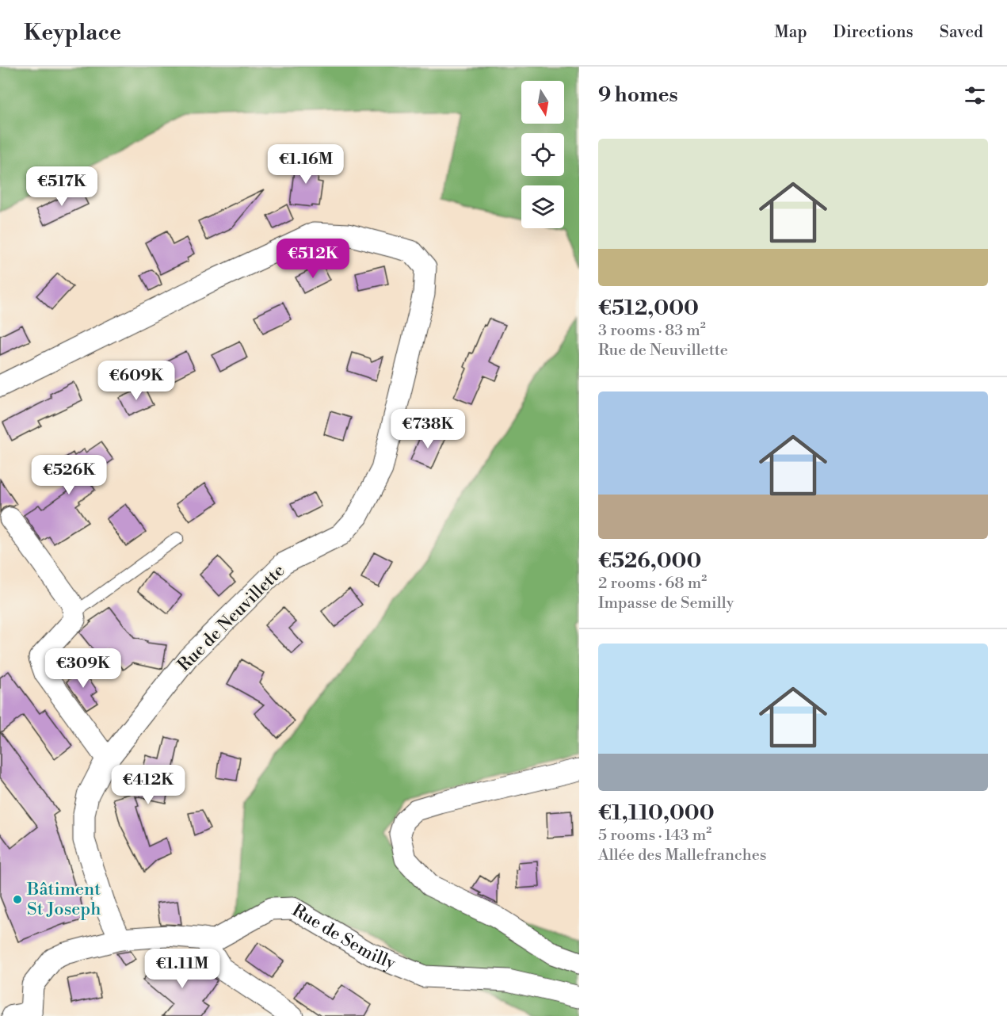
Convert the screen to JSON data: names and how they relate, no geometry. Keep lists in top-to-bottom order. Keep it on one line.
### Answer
{"streets":{"street":["Rue de Neuvillette","Rue de Semilly"]},"crossings":[["Rue de Neuvillette","Rue de Semilly"]],"places":["Bâtiment St Joseph"],"north":"bottom","page":{"header":"Keyplace","nav":["Map","Directions","Saved"],"heading":"9 homes","list":[{"name":"€512,000","note":"3 rooms · 83 m² · Rue de Neuvillette"},{"name":"€526,000","note":"2 rooms · 68 m² · Impasse de Semilly"},{"name":"€1,110,000","note":"5 rooms · 143 m² · Allée des Mallefranches"}],"price":["€1.16M","€517K","€512K","€609K","€738K","€526K","€309K","€412K","€1.11M"]}}
